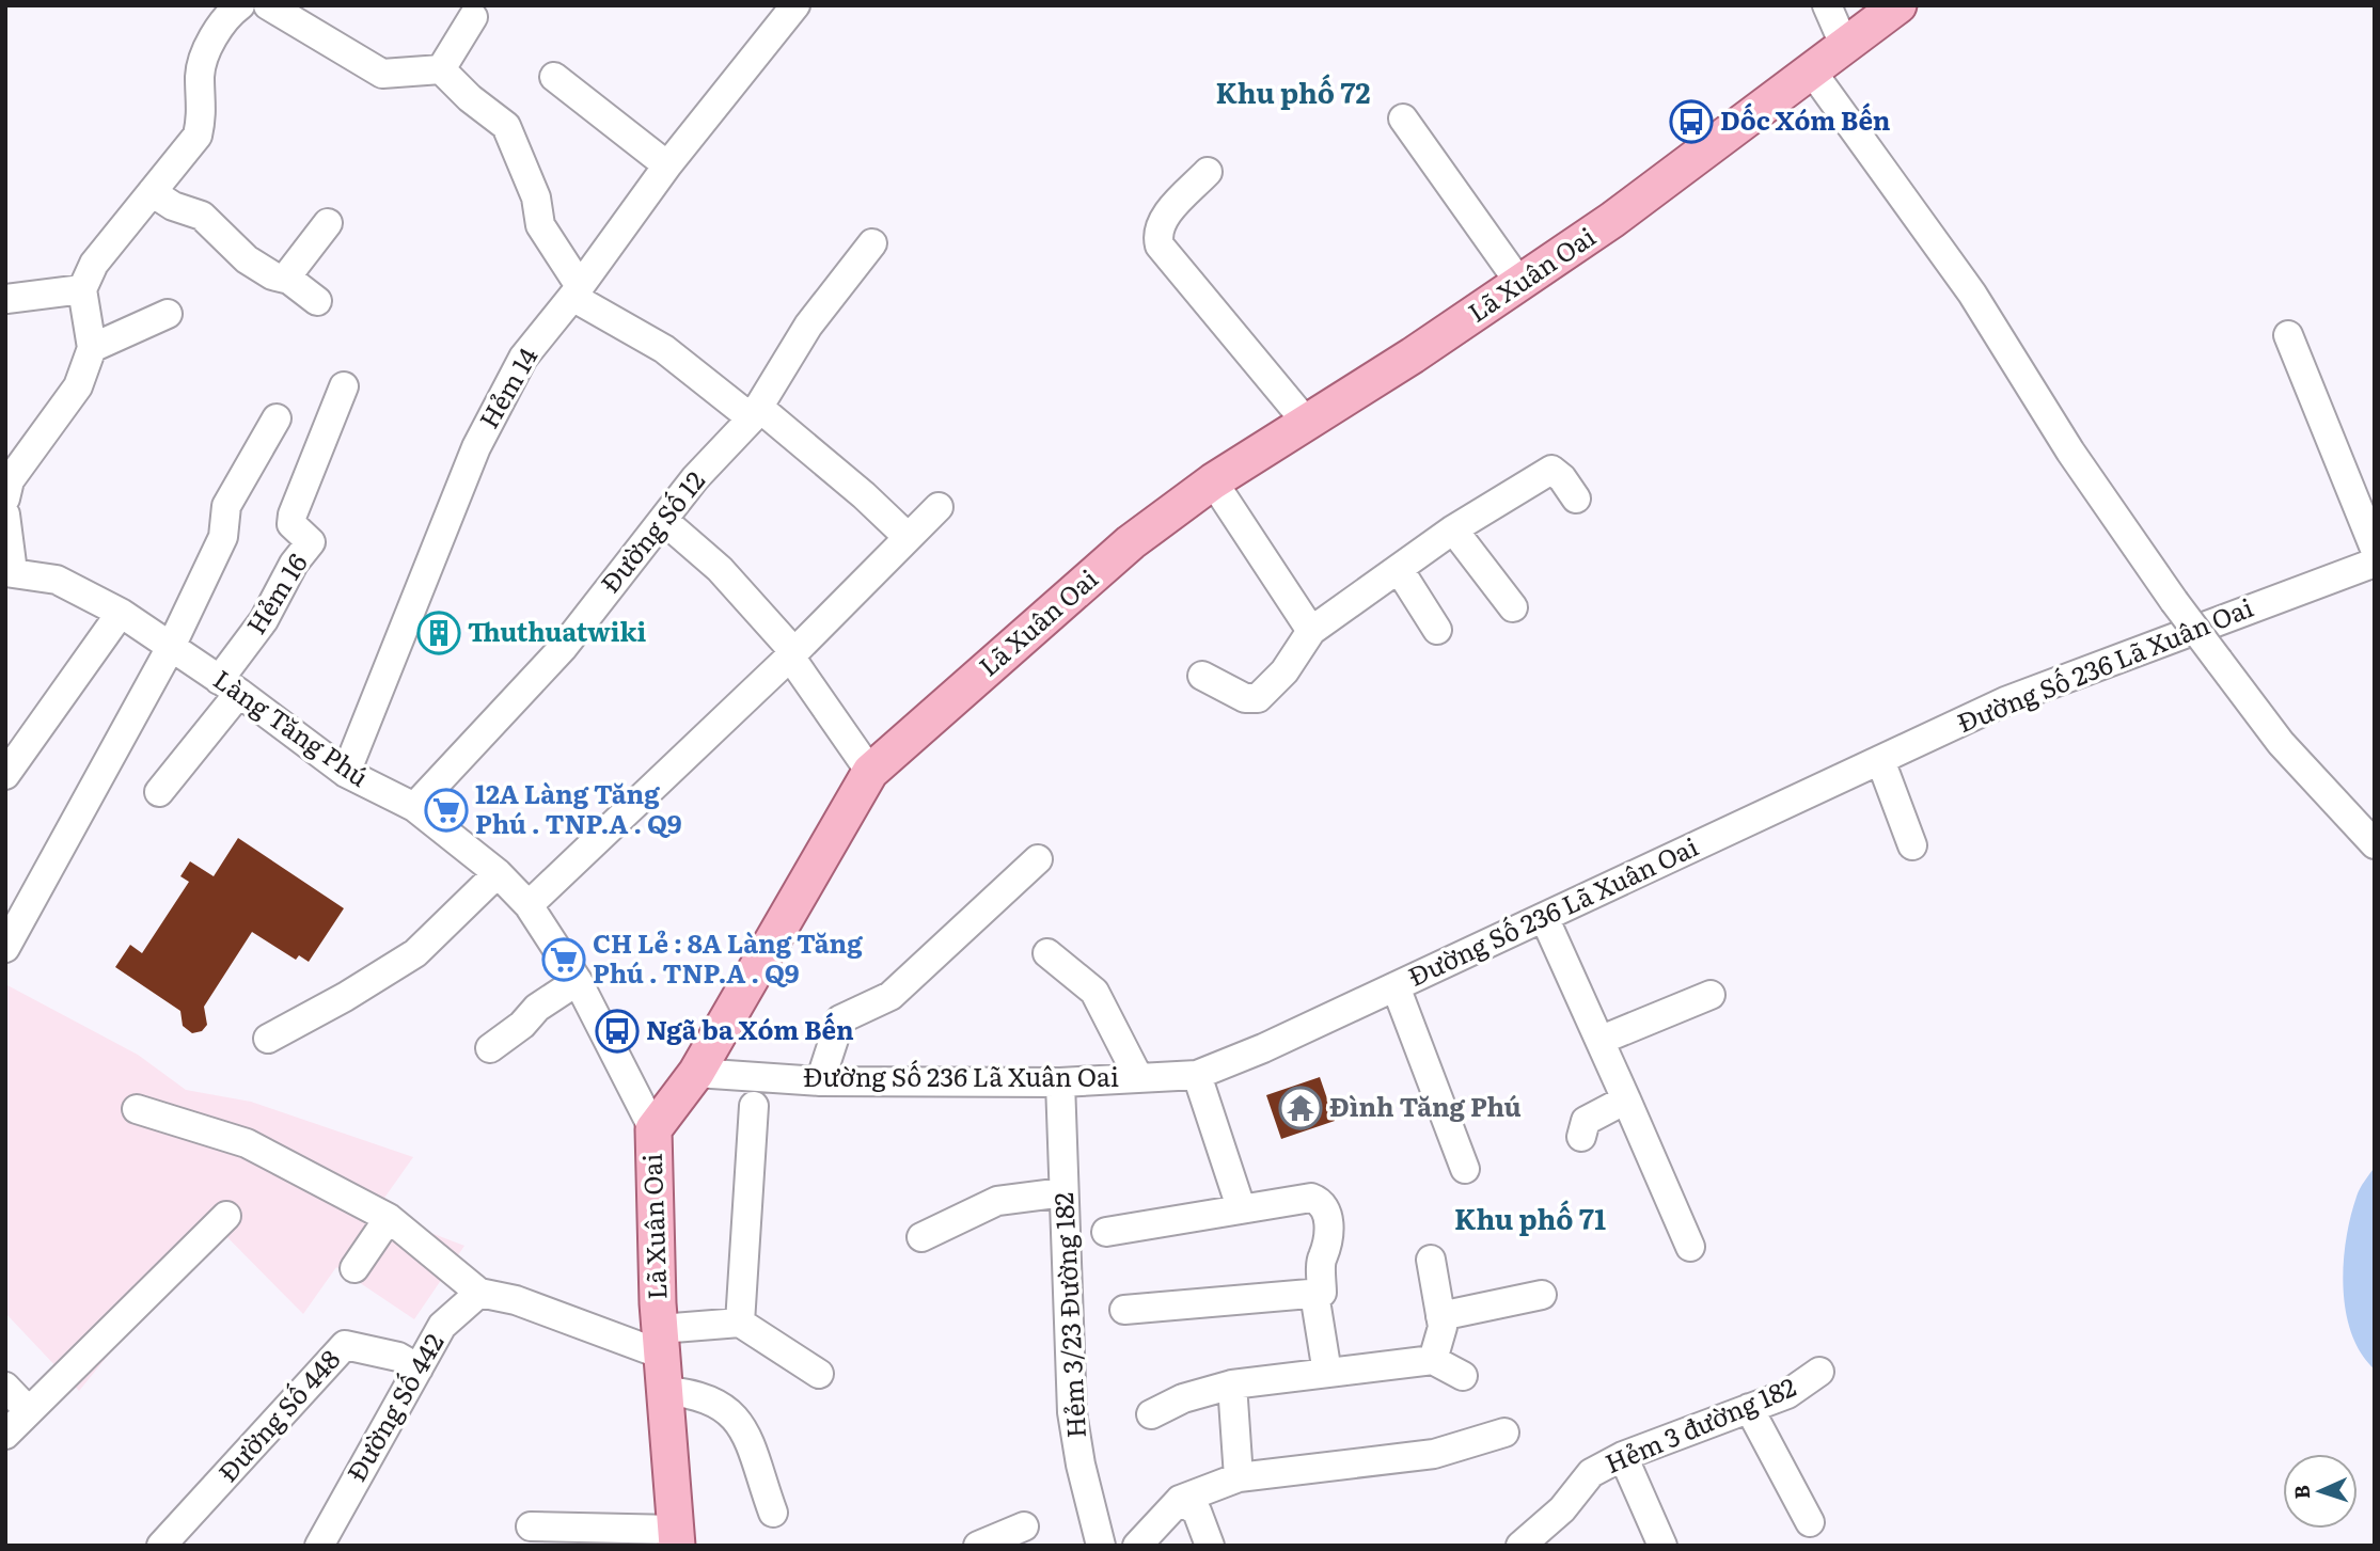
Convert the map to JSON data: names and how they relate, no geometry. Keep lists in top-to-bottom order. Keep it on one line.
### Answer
{"streets":{"main road":["Lã Xuân Oai"],"street":["Hẻm 14","Đường Số 12","Hẻm 16","Đường Số 236 Lã Xuân Oai","Làng Tăng Phú","Hẻm 3/23 Đường 182","Đường Số 442","Đường Số 448","Hẻm 3 đường 182"]},"crossings":[["Lã Xuân Oai","Đường Số 236 Lã Xuân Oai"],["Lã Xuân Oai","Làng Tăng Phú"],["Hẻm 14","Làng Tăng Phú"],["Đường Số 12","Làng Tăng Phú"],["Hẻm 16","Làng Tăng Phú"],["Đường Số 236 Lã Xuân Oai","Hẻm 3/23 Đường 182"],["Đường Số 442","Đường Số 448"]],"districts":["Khu phố 72","Khu phố 71"],"places":{"bus stop":["Dốc Xóm Bến","Ngã ba Xóm Bến"],"building":["Thuthuatwiki"],"supermarket":["12A Làng Tăng Phú . TNP.A . Q9","CH Lẻ : 8A Làng Tăng Phú . TNP.A . Q9"],"temple":["Đình Tăng Phú"]},"north":"left"}
